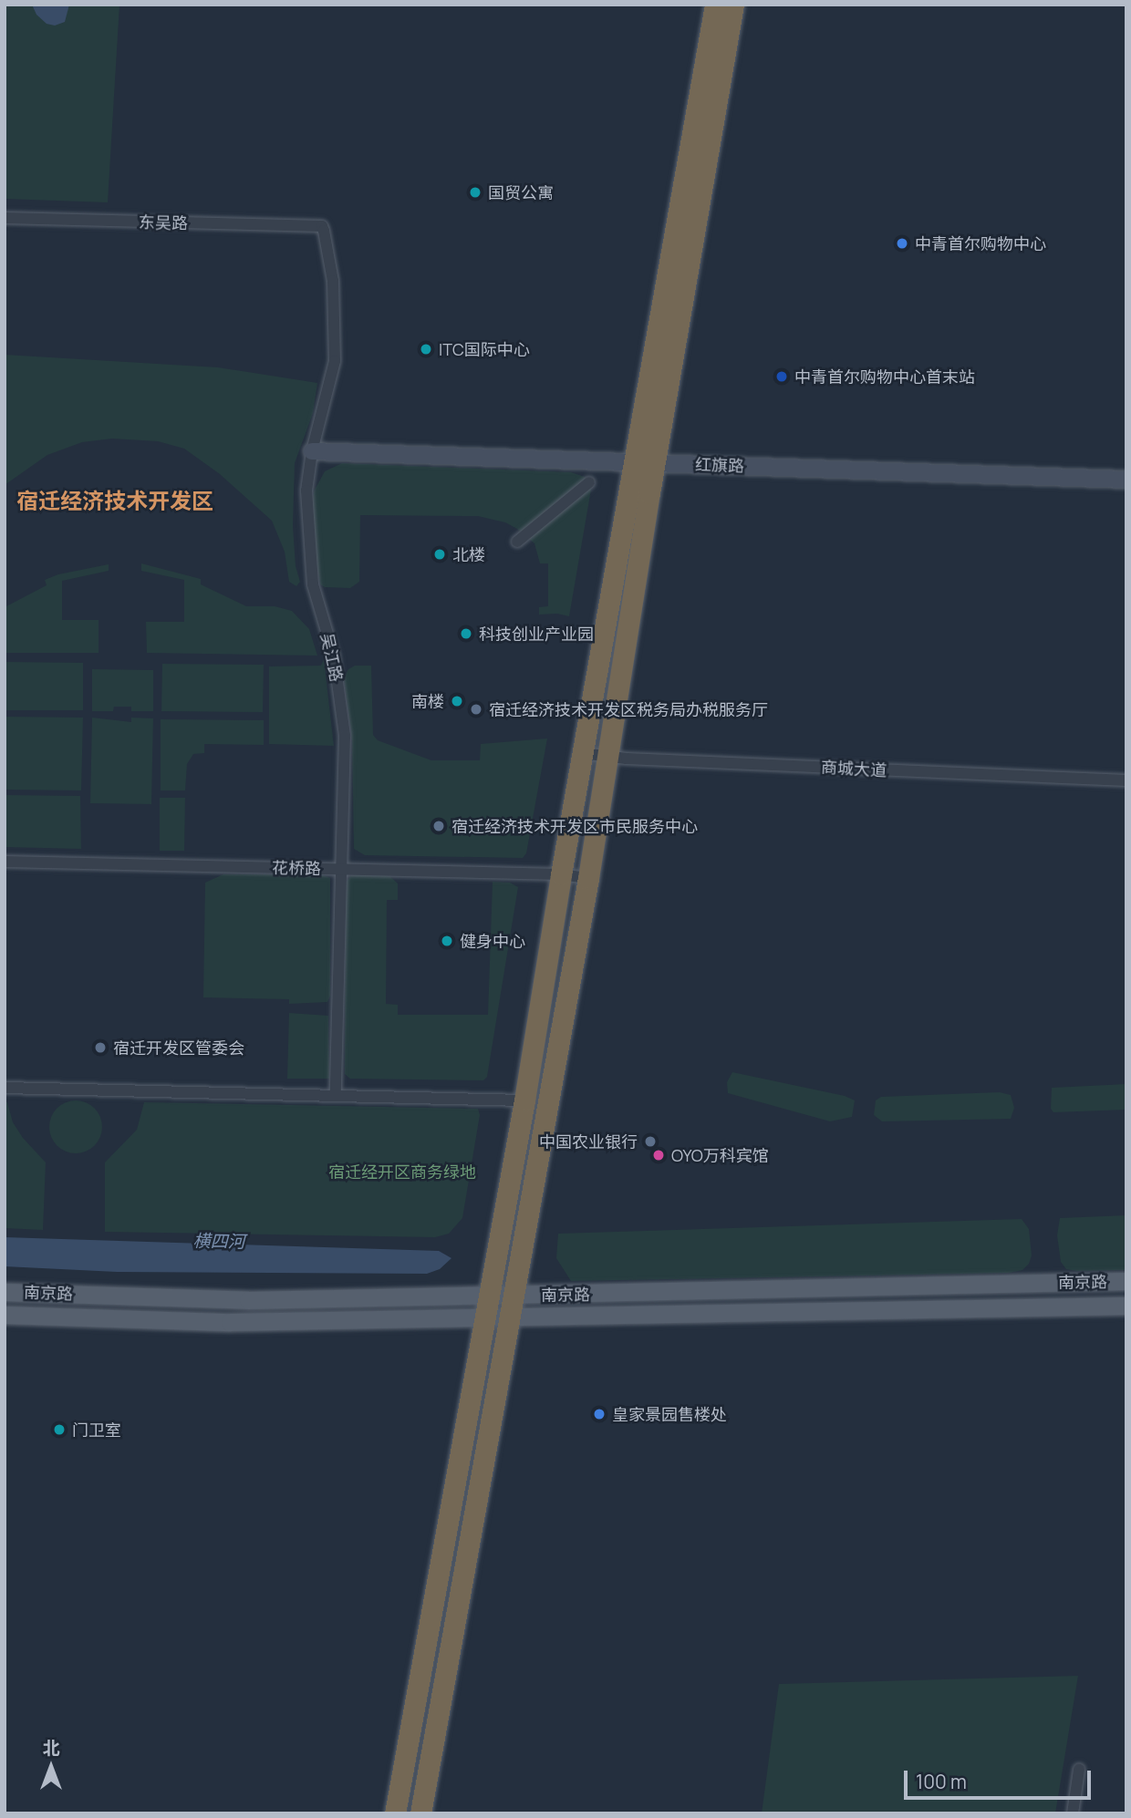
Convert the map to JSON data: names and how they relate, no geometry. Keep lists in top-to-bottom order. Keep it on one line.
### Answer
{"streets":{"main road":["南京路"],"street":["东吴路","红旗路","吴江路","商城大道","花桥路"]},"crossings":[["东吴路","吴江路"],["红旗路","吴江路"],["吴江路","花桥路"]],"districts":["宿迁经济技术开发区"],"water":["横四河"],"parks":["宿迁经开区商务绿地"],"places":["国贸公寓","中青首尔购物中心","ITC国际中心","中青首尔购物中心首末站","北楼","科技创业产业园","南楼","宿迁经济技术开发区税务局办税服务厅","宿迁经济技术开发区市民服务中心","健身中心","宿迁开发区管委会","中国农业银行","OYO万科宾馆","皇家景园售楼处","门卫室"],"scale_bar":"100 m","north":"top"}
